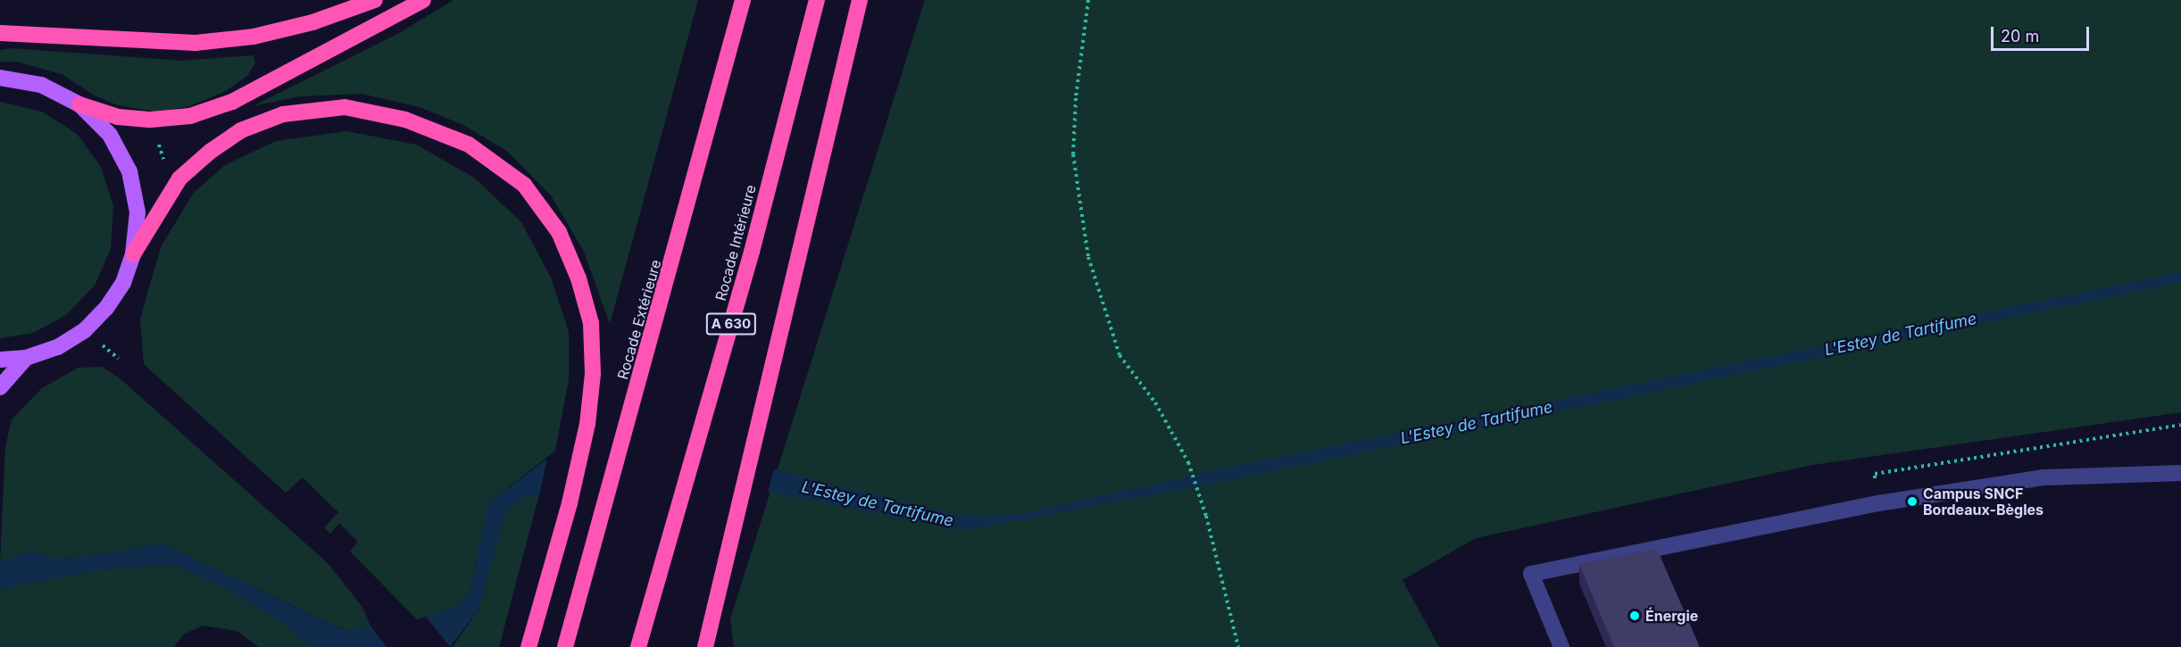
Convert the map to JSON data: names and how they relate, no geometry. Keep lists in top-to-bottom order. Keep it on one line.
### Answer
{"streets":{"highway":["Rocade Intérieure","Rocade Extérieure","A 630"]},"water":["L'Estey de Tartifume"],"places":["Campus SNCF Bordeaux-Bègles","Énergie"],"scale_bar":"20 m"}
